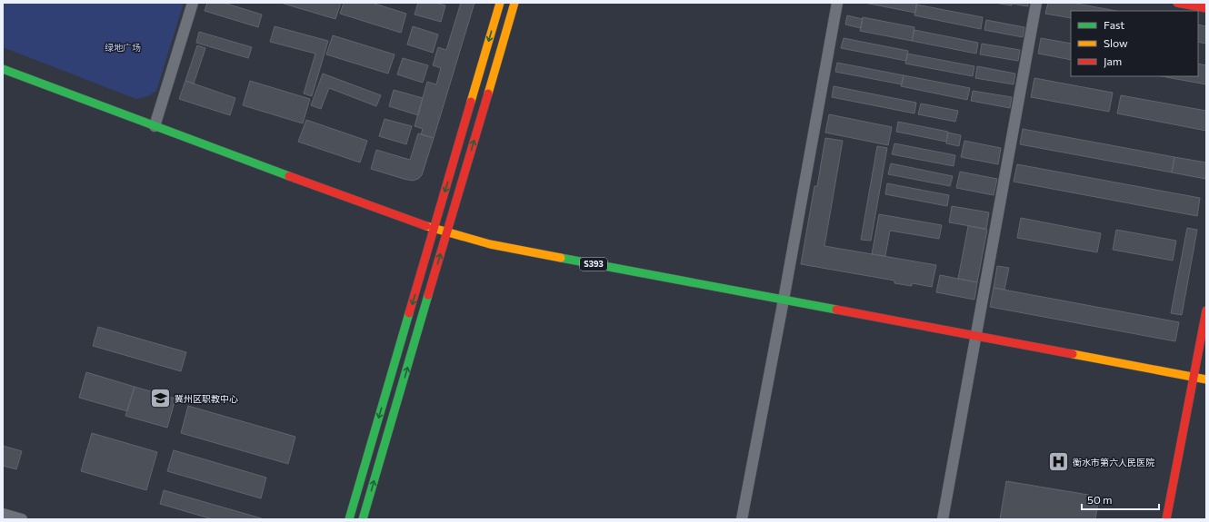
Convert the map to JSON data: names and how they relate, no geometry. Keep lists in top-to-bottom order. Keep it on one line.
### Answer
{"streets":{"main road":["S393"]},"parks":["绿地广场"],"places":{"school or university":["冀州区职教中心"],"hospital":["衡水市第六人民医院"]},"legend":["Fast","Slow","Jam"],"scale_bar":"50 m"}
